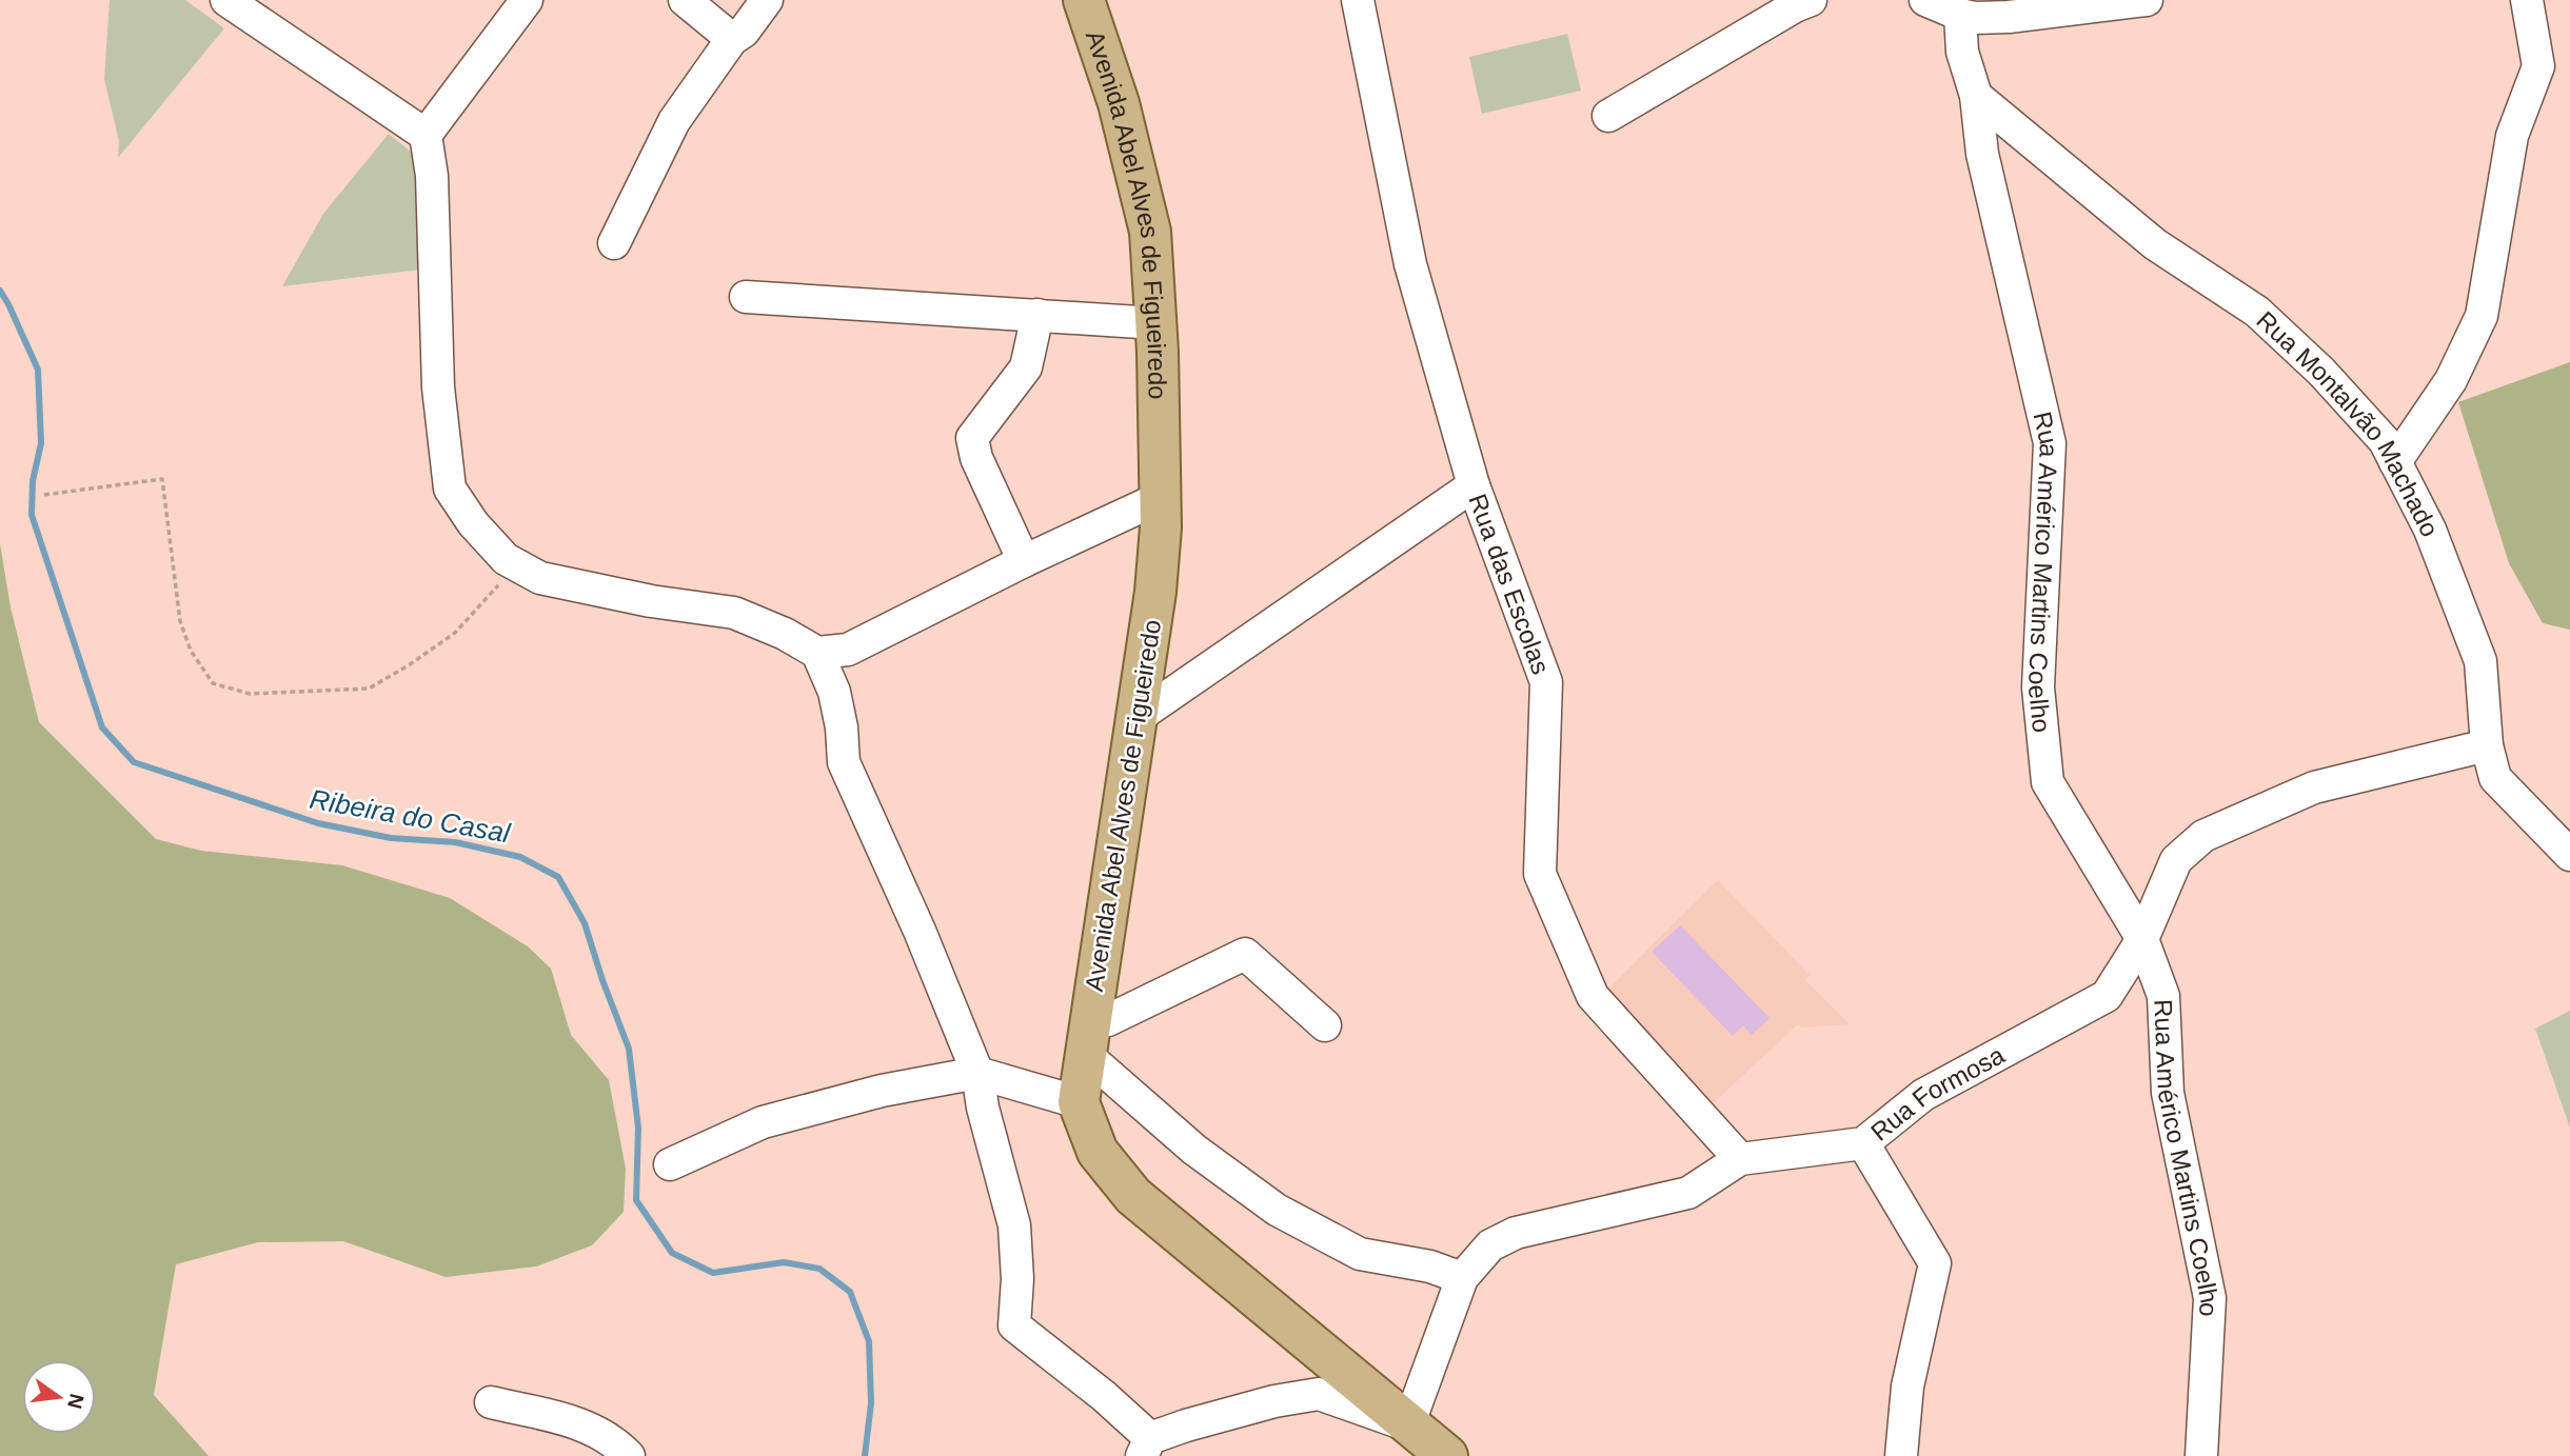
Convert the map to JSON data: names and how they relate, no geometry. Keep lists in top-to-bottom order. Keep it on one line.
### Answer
{"streets":{"main road":["Avenida Abel Alves de Figueiredo"],"street":["Rua Montalvão Machado","Rua Américo Martins Coelho","Rua das Escolas","Rua Formosa"]},"crossings":[["Avenida Abel Alves de Figueiredo","Rua Formosa"],["Rua Montalvão Machado","Rua Américo Martins Coelho"],["Rua Montalvão Machado","Rua Formosa"],["Rua Américo Martins Coelho","Rua Formosa"],["Rua das Escolas","Rua Formosa"]],"water":["Ribeira do Casal"],"north":"right"}
